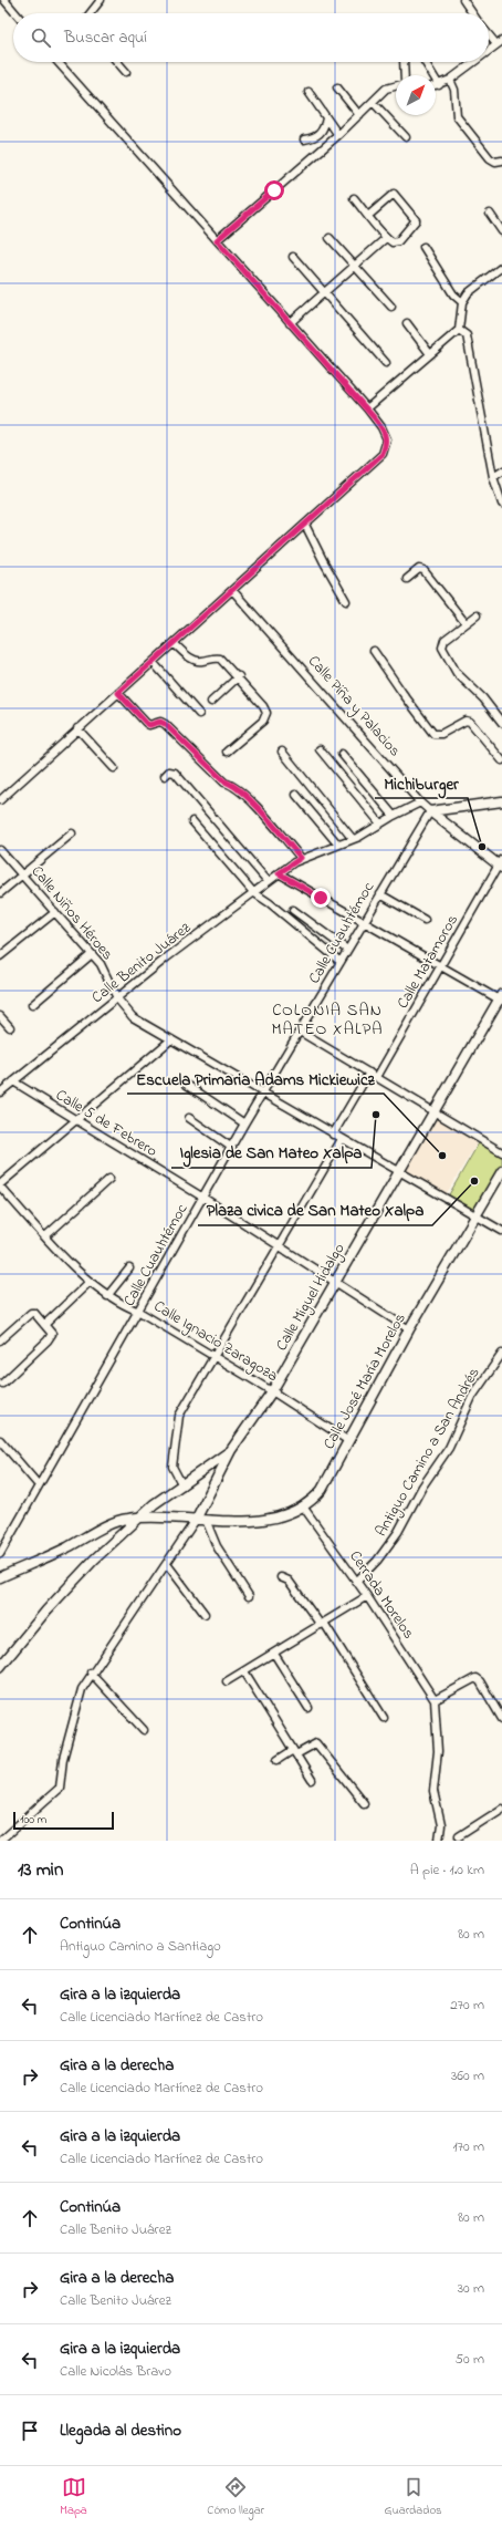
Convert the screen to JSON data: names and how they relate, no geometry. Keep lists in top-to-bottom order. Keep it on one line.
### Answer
{"streets":{"main road":["Calle Piña y Palacios","Calle Miguel Hidalgo","Calle José María Morelos"],"street":["Calle Niños Héroes","Calle Cuauhtémoc","Calle Matamoros","Calle Benito Juárez","Calle 5 de Febrero","Calle Ignacio Zaragoza","Antiguo Camino a San Andrés","Cerrada Morelos"]},"crossings":[["Calle Piña y Palacios","Calle Cuauhtémoc"],["Calle Piña y Palacios","Calle Matamoros"],["Calle Piña y Palacios","Calle Benito Juárez"],["Calle Niños Héroes","Calle Cuauhtémoc"],["Calle Niños Héroes","Calle Benito Juárez"],["Calle Niños Héroes","Calle Miguel Hidalgo"],["Calle Niños Héroes","Calle José María Morelos"],["Calle Cuauhtémoc","Calle 5 de Febrero"],["Calle Cuauhtémoc","Calle Ignacio Zaragoza"],["Calle Benito Juárez","Calle 5 de Febrero"],["Calle 5 de Febrero","Calle Miguel Hidalgo"],["Calle 5 de Febrero","Calle José María Morelos"],["Calle Miguel Hidalgo","Calle Ignacio Zaragoza"],["Calle Miguel Hidalgo","Calle José María Morelos"],["Calle Ignacio Zaragoza","Calle José María Morelos"],["Calle José María Morelos","Cerrada Morelos"],["Antiguo Camino a San Andrés","Cerrada Morelos"]],"districts":["COLONIA SAN MATEO XALPA"],"places":["Michiburger","Iglesia de San Mateo Xalpa","Escuela Primaria Adams Mickiewicz","Plaza civica de San Mateo Xalpa"],"scale_bar":"100 m","north":"top right","page":{"search":"Buscar aquí","scale":"100 m","heading":["13 min","A pie · 1.0 km"],"list":[["Continúa","Antiguo Camino a Santiago","80 m"],["Gira a la izquierda","Calle Licenciado Martínez de Castro","270 m"],["Gira a la derecha","Calle Licenciado Martínez de Castro","360 m"],["Gira a la izquierda","Calle Licenciado Martínez de Castro","170 m"],["Continúa","Calle Benito Juárez","80 m"],["Gira a la derecha","Calle Benito Juárez","30 m"],["Gira a la izquierda","Calle Nicolás Bravo","50 m"],"Llegada al destino"],"nav":["Mapa","Cómo llegar","Guardados"]}}
